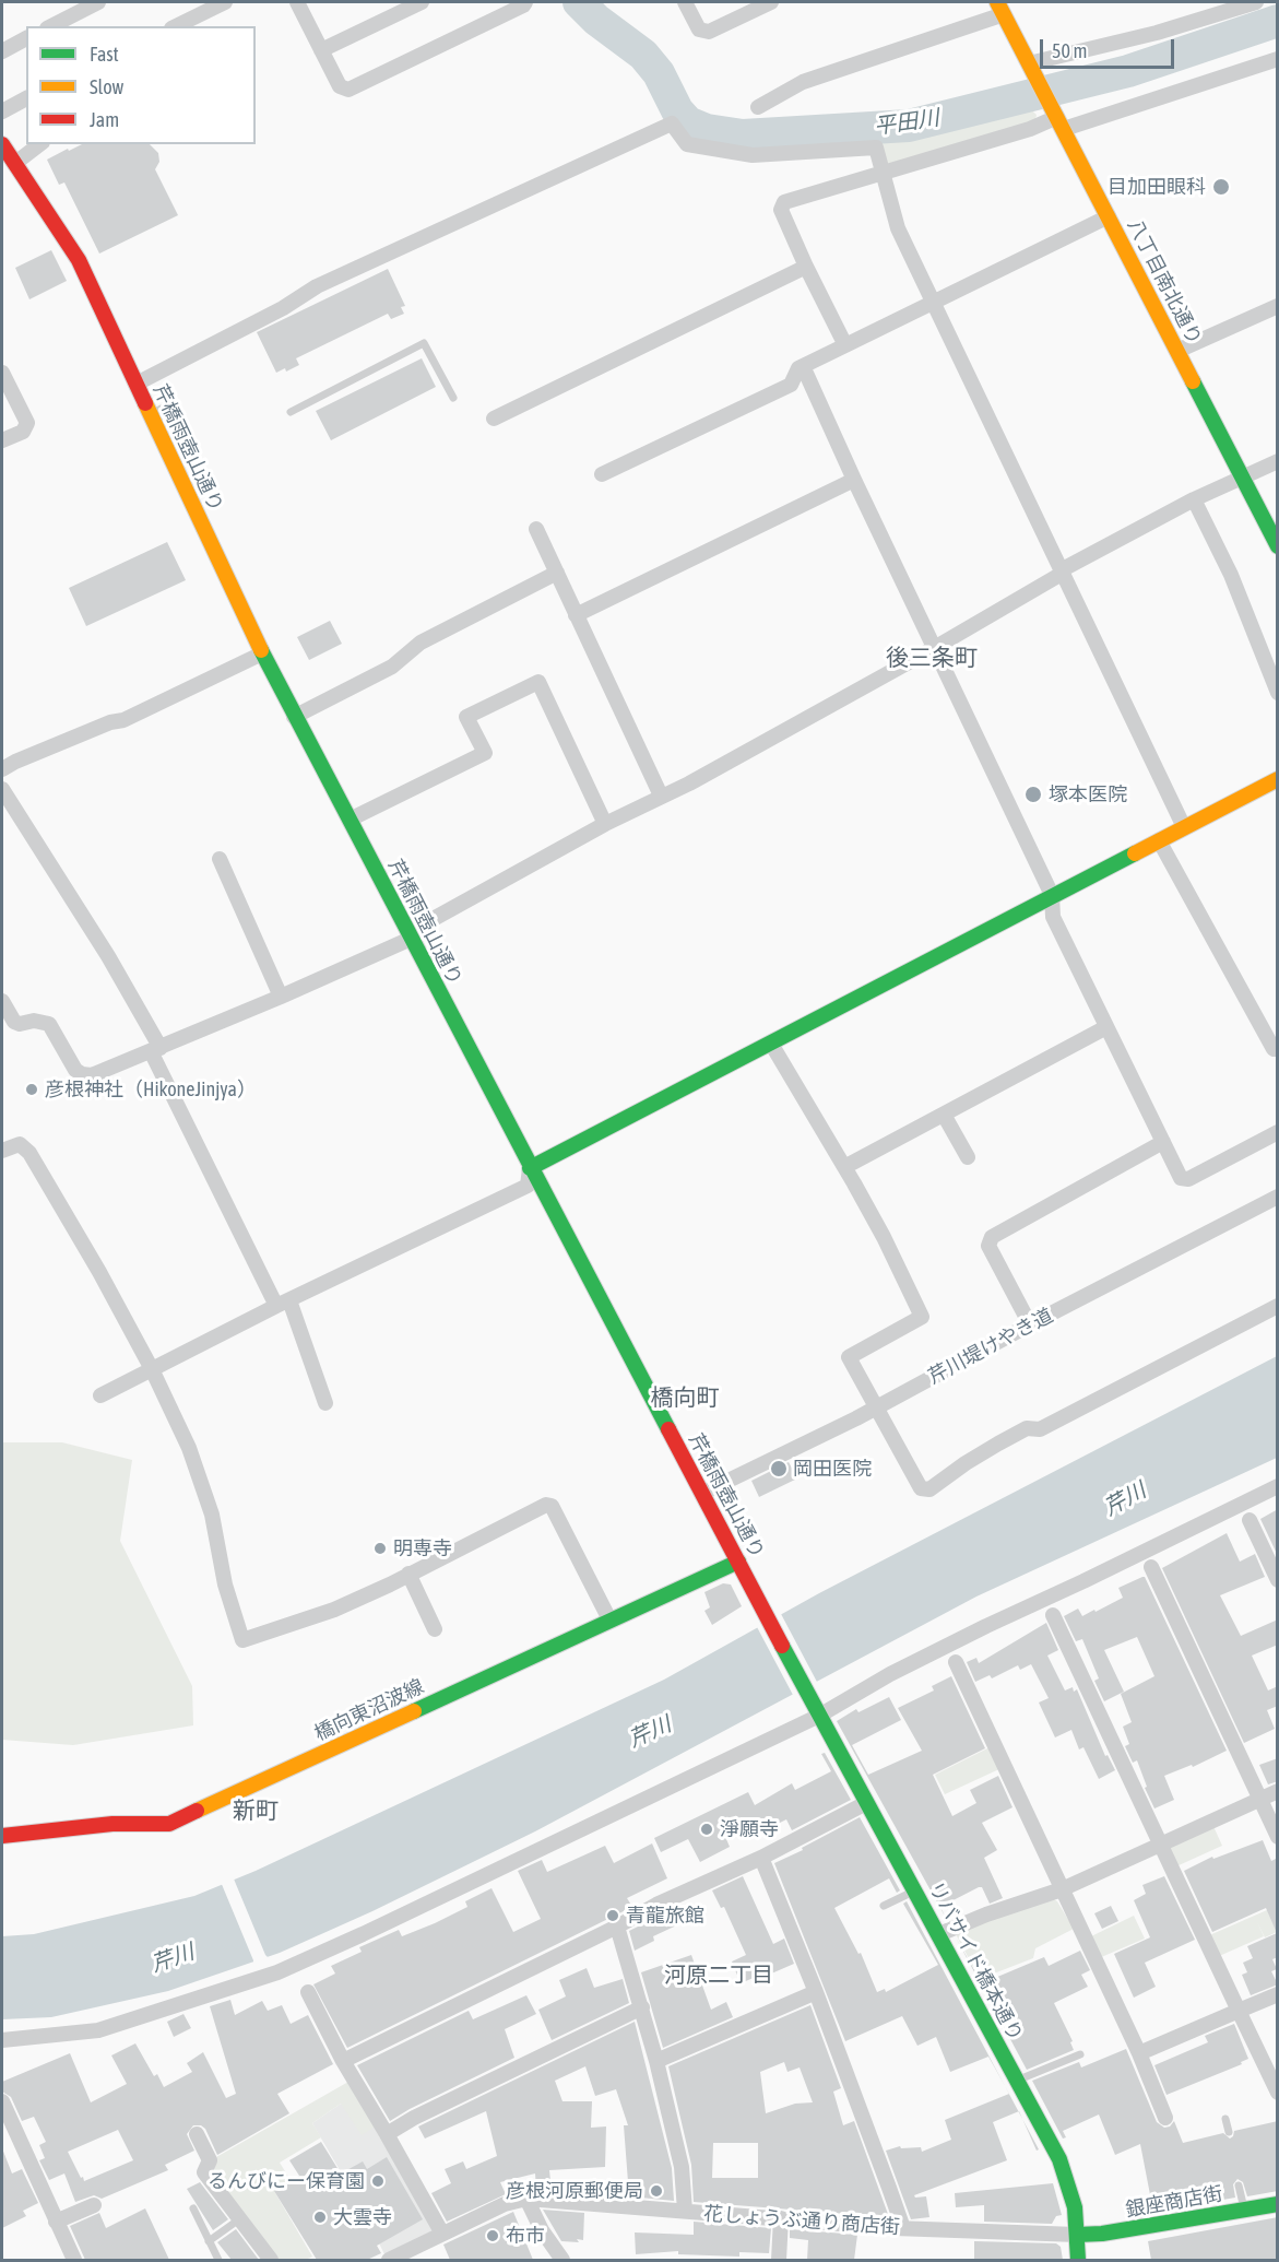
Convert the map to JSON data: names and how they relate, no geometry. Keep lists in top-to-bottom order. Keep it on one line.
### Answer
{"streets":{"main road":["八丁目南北通り","芹橋雨壺山通り","橋向東沼波線","リバサイド橋本通り","銀座商店街"],"street":["芹川堤けやき道","花しょうぶ通り商店街"]},"crossings":[["芹橋雨壺山通り","芹川堤けやき道"],["芹橋雨壺山通り","橋向東沼波線"],["芹橋雨壺山通り","リバサイド橋本通り"],["リバサイド橋本通り","銀座商店街"],["リバサイド橋本通り","花しょうぶ通り商店街"],["銀座商店街","花しょうぶ通り商店街"]],"districts":["後三条町","橋向町","新町","河原二丁目"],"water":["平田川","芹川"],"places":["目加田眼科","塚本医院","彦根神社（HikoneJinjya）","岡田医院","明専寺","淨願寺","青龍旅館","るんびにー保育園","彦根河原郵便局","大雲寺","布市"],"legend":["Fast","Slow","Jam"],"scale_bar":"50 m"}
